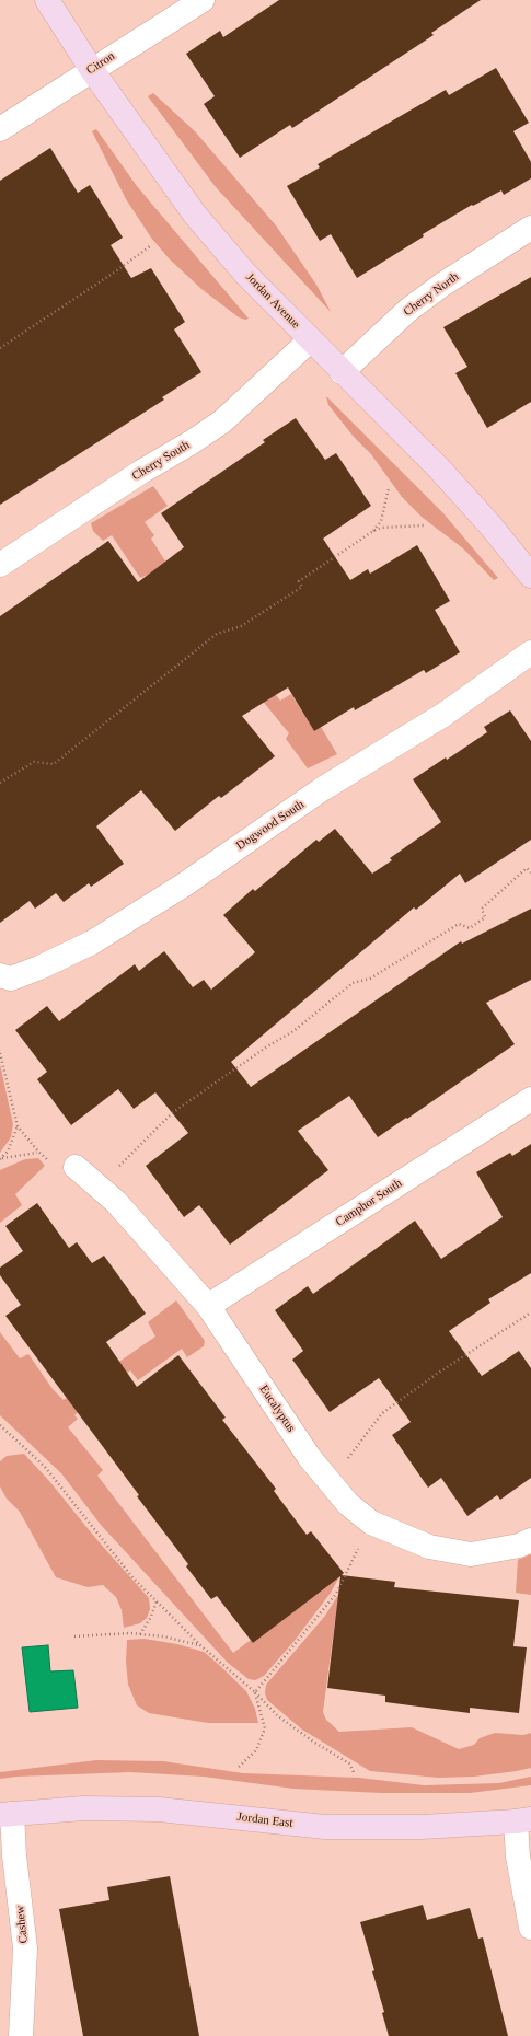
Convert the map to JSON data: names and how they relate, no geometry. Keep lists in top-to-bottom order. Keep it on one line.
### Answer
{"streets":{"street":["Citron","Cherry North","Jordan Avenue","Cherry South","Dogwood South","Camphor South","Eucalyptus","Jordan East","Cashew"]},"crossings":[["Citron","Jordan Avenue"],["Cherry North","Jordan Avenue"],["Jordan Avenue","Cherry South"],["Camphor South","Eucalyptus"],["Jordan East","Cashew"]]}
